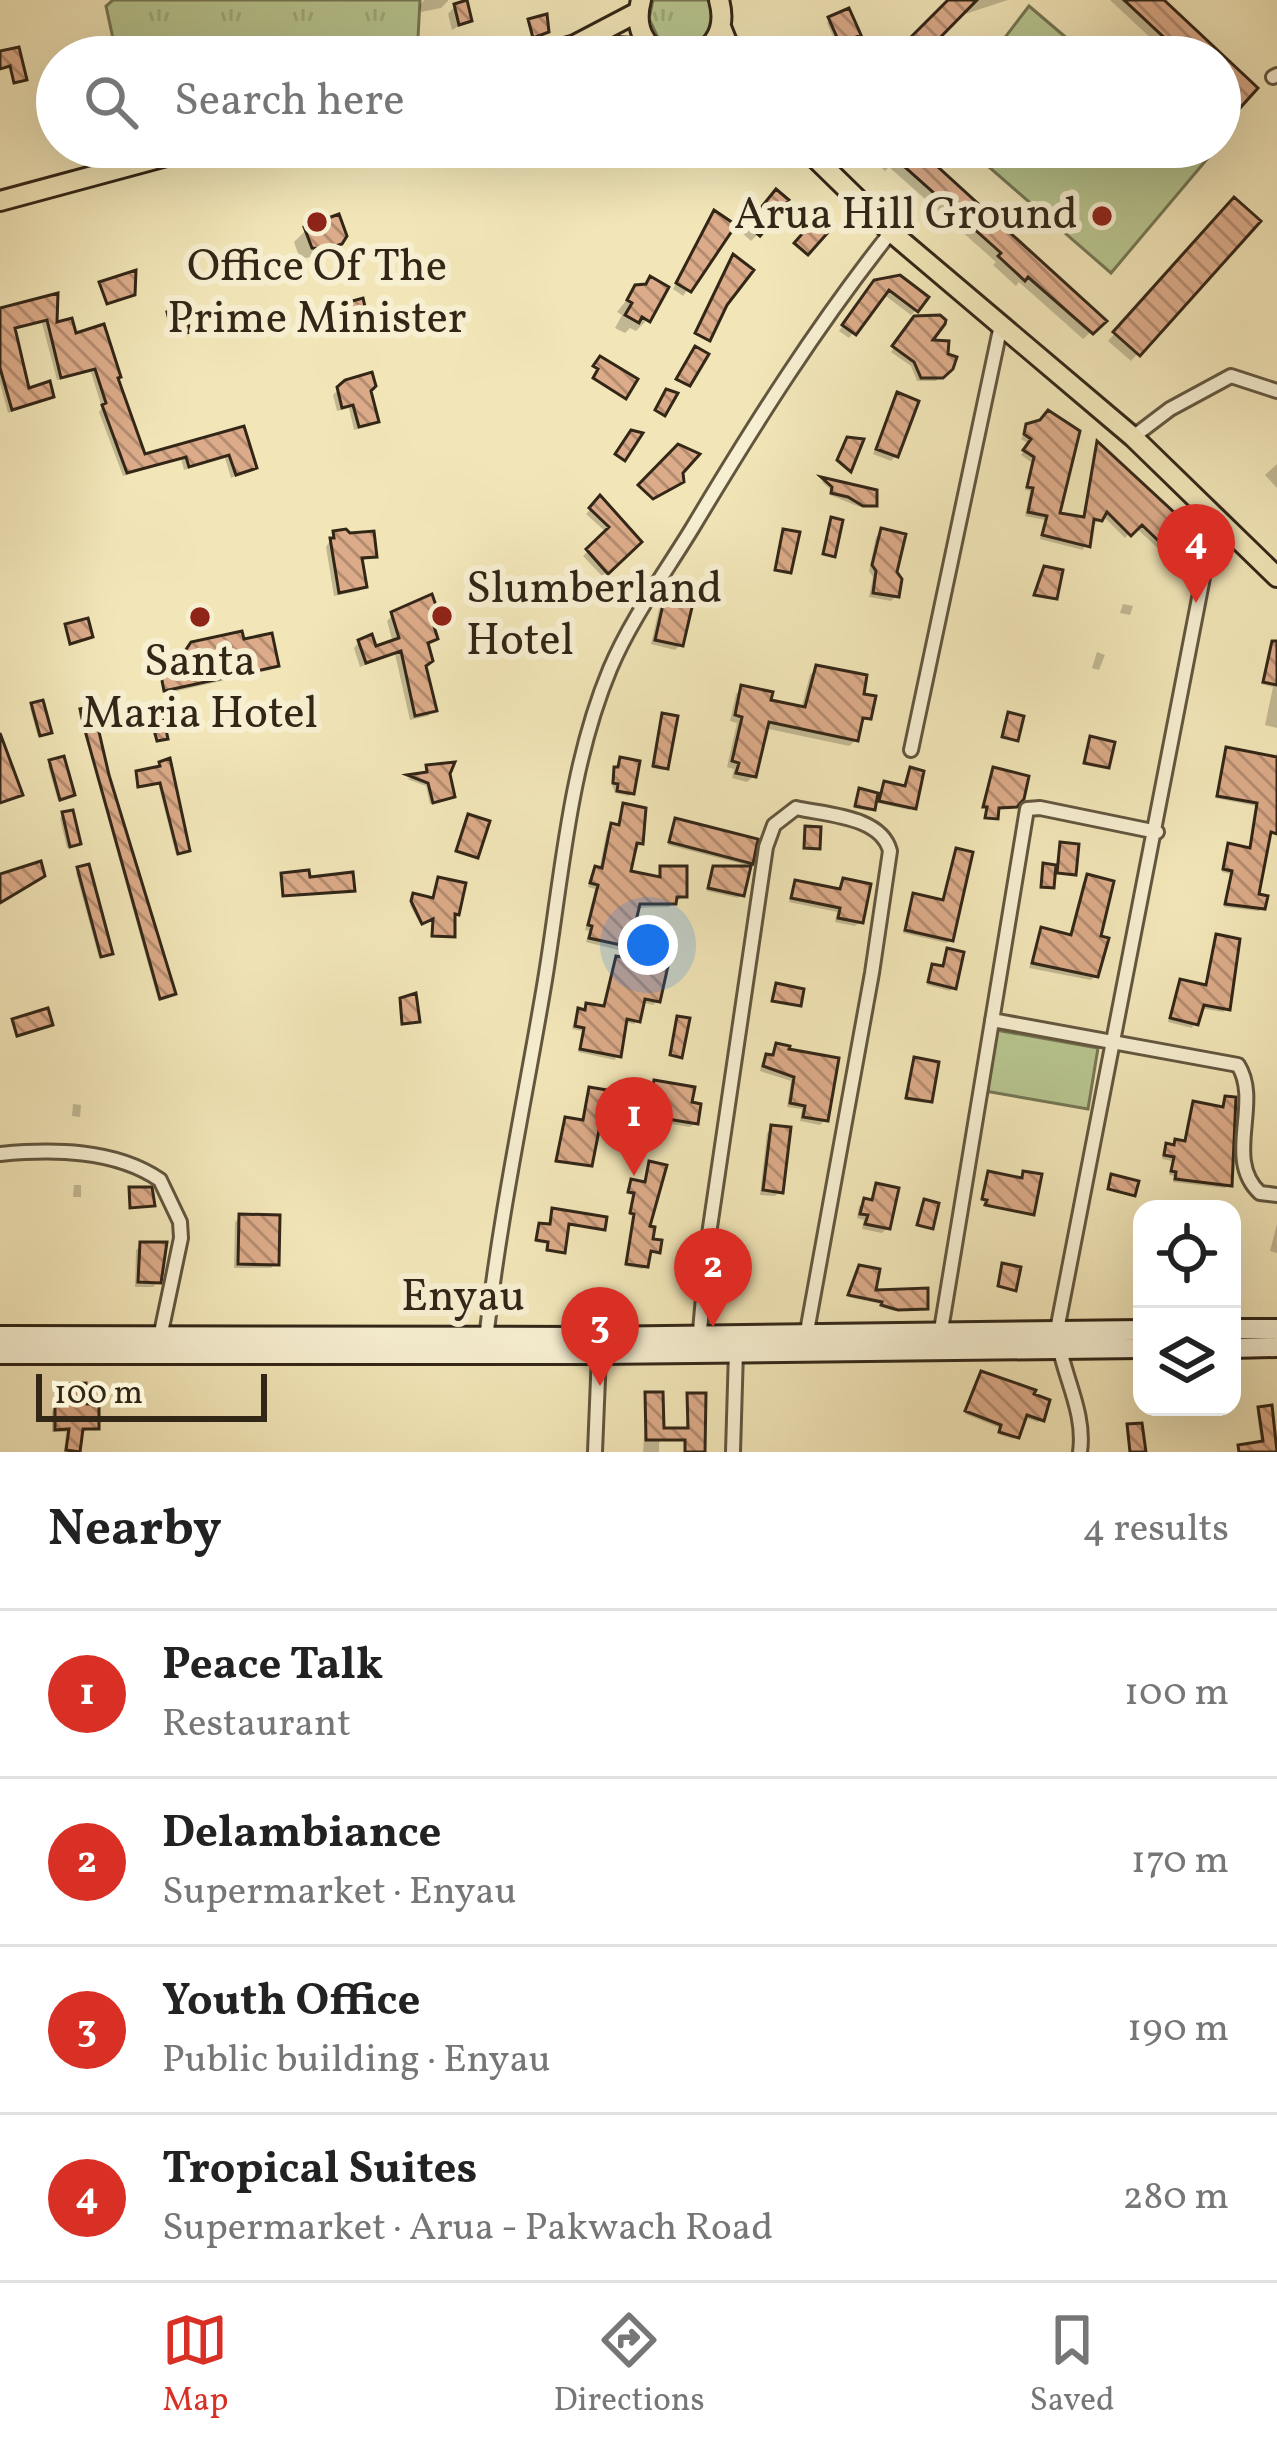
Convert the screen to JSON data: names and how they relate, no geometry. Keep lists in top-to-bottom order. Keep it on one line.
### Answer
{"streets":{"street":["Enyau"]},"places":["Arua Hill Ground","Office Of The Prime Minister","Slumberland Hotel","Santa Maria Hotel"],"scale_bar":"100 m","page":{"search":"Search here","pins":["4","1","2","3"],"scale":"100 m","heading":["Nearby","4 results"],"list":[{"mark":"1","name":"Peace Talk","note":"Restaurant","value":"100 m"},{"mark":"2","name":"Delambiance","note":"Supermarket · Enyau","value":"170 m"},{"mark":"3","name":"Youth Office","note":"Public building · Enyau","value":"190 m"},{"mark":"4","name":"Tropical Suites","note":"Supermarket · Arua - Pakwach Road","value":"280 m"}],"nav":["Map","Directions","Saved"]}}
